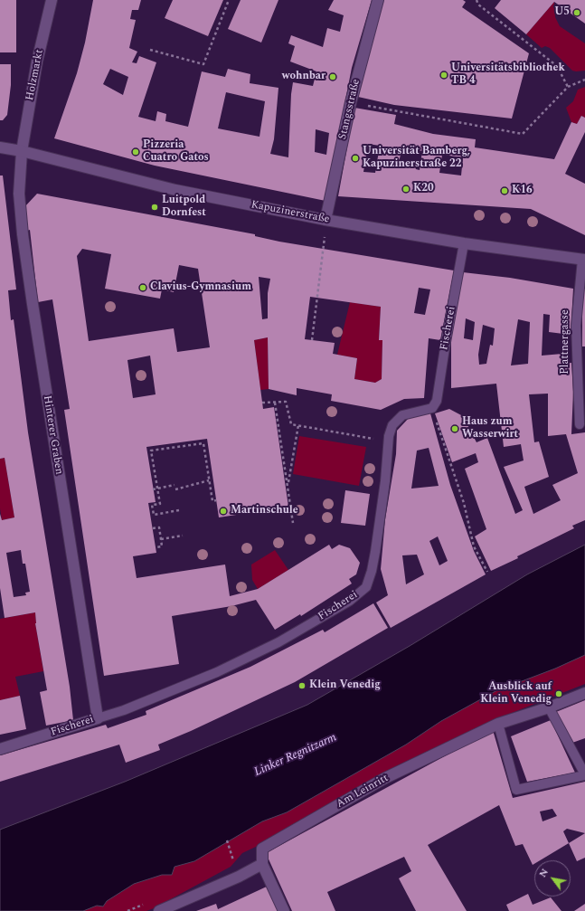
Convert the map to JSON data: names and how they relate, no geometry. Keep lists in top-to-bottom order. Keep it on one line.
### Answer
{"streets":{"street":["Holzmarkt","Stangsstraße","Kapuzinerstraße","Fischerei","Hinterer Graben","Am Leinritt"],"lane":["Plattnergasse"]},"crossings":[["Holzmarkt","Kapuzinerstraße"],["Holzmarkt","Hinterer Graben"],["Stangsstraße","Kapuzinerstraße"],["Kapuzinerstraße","Fischerei"],["Kapuzinerstraße","Plattnergasse"],["Kapuzinerstraße","Hinterer Graben"],["Fischerei","Hinterer Graben"]],"water":["Linker Regnitzarm"],"places":["U5","Universitätsbibliothek TB 4","wohnbar","Pizzeria Cuatro Gatos","Universität Bamberg, Kapuzinerstraße 22","K20","K16","Luitpold Dornfest","Clavius-Gymnasium","Haus zum Wasserwirt","Martinschule","Klein Venedig","Ausblick auf Klein Venedig"],"north":"top left"}
